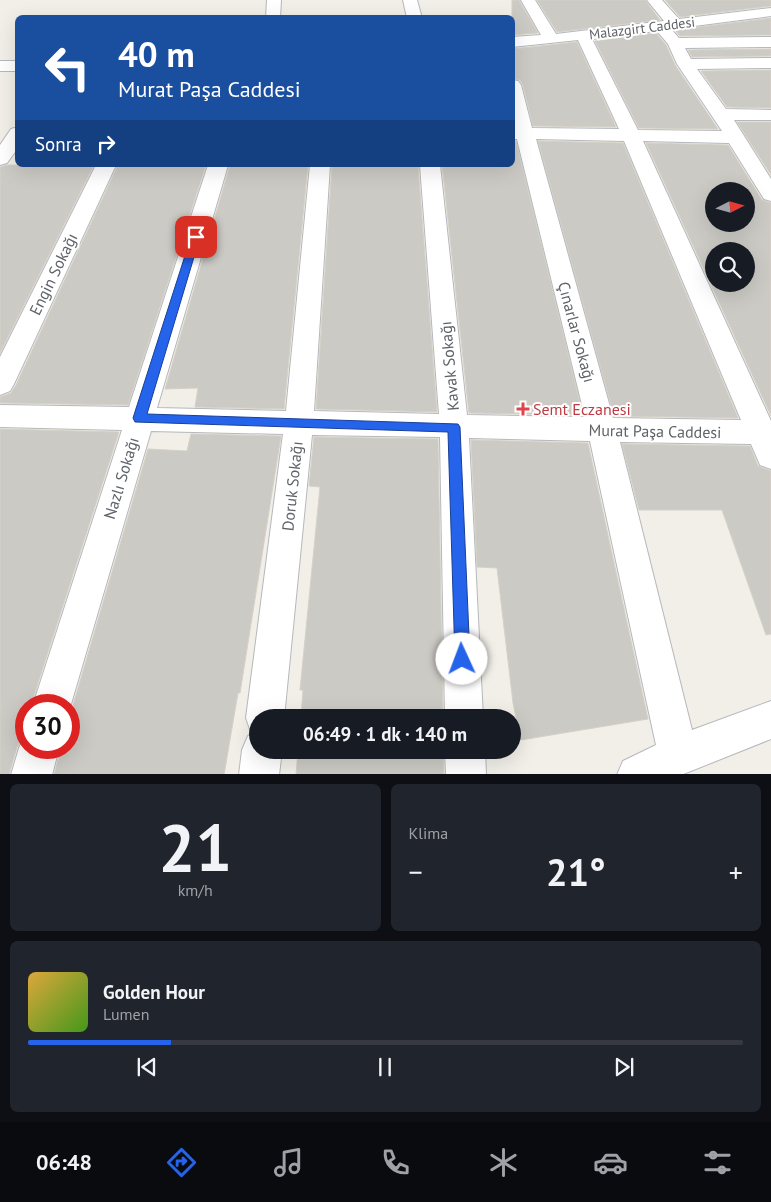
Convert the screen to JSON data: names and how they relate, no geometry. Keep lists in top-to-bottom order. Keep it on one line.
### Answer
{"streets":{"street":["Malazgirt Caddesi","Engin Sokağı","Çınarlar Sokağı","Kavak Sokağı","Murat Paşa Caddesi","Nazlı Sokağı","Doruk Sokağı"]},"crossings":[["Çınarlar Sokağı","Murat Paşa Caddesi"],["Kavak Sokağı","Murat Paşa Caddesi"],["Murat Paşa Caddesi","Nazlı Sokağı"],["Murat Paşa Caddesi","Doruk Sokağı"]],"places":{"health":["Semt Eczanesi"]},"north":"right","page":{"turn":["40 m","Murat Paşa Caddesi"],"then":"Sonra","limit":"30","trip":"06:49 · 1 dk · 140 m","tile":[["21","km/h"],"Klima"],"heat":["−","21°","+"],"song":["Golden Hour","Lumen"],"tabs":"06:48"}}
